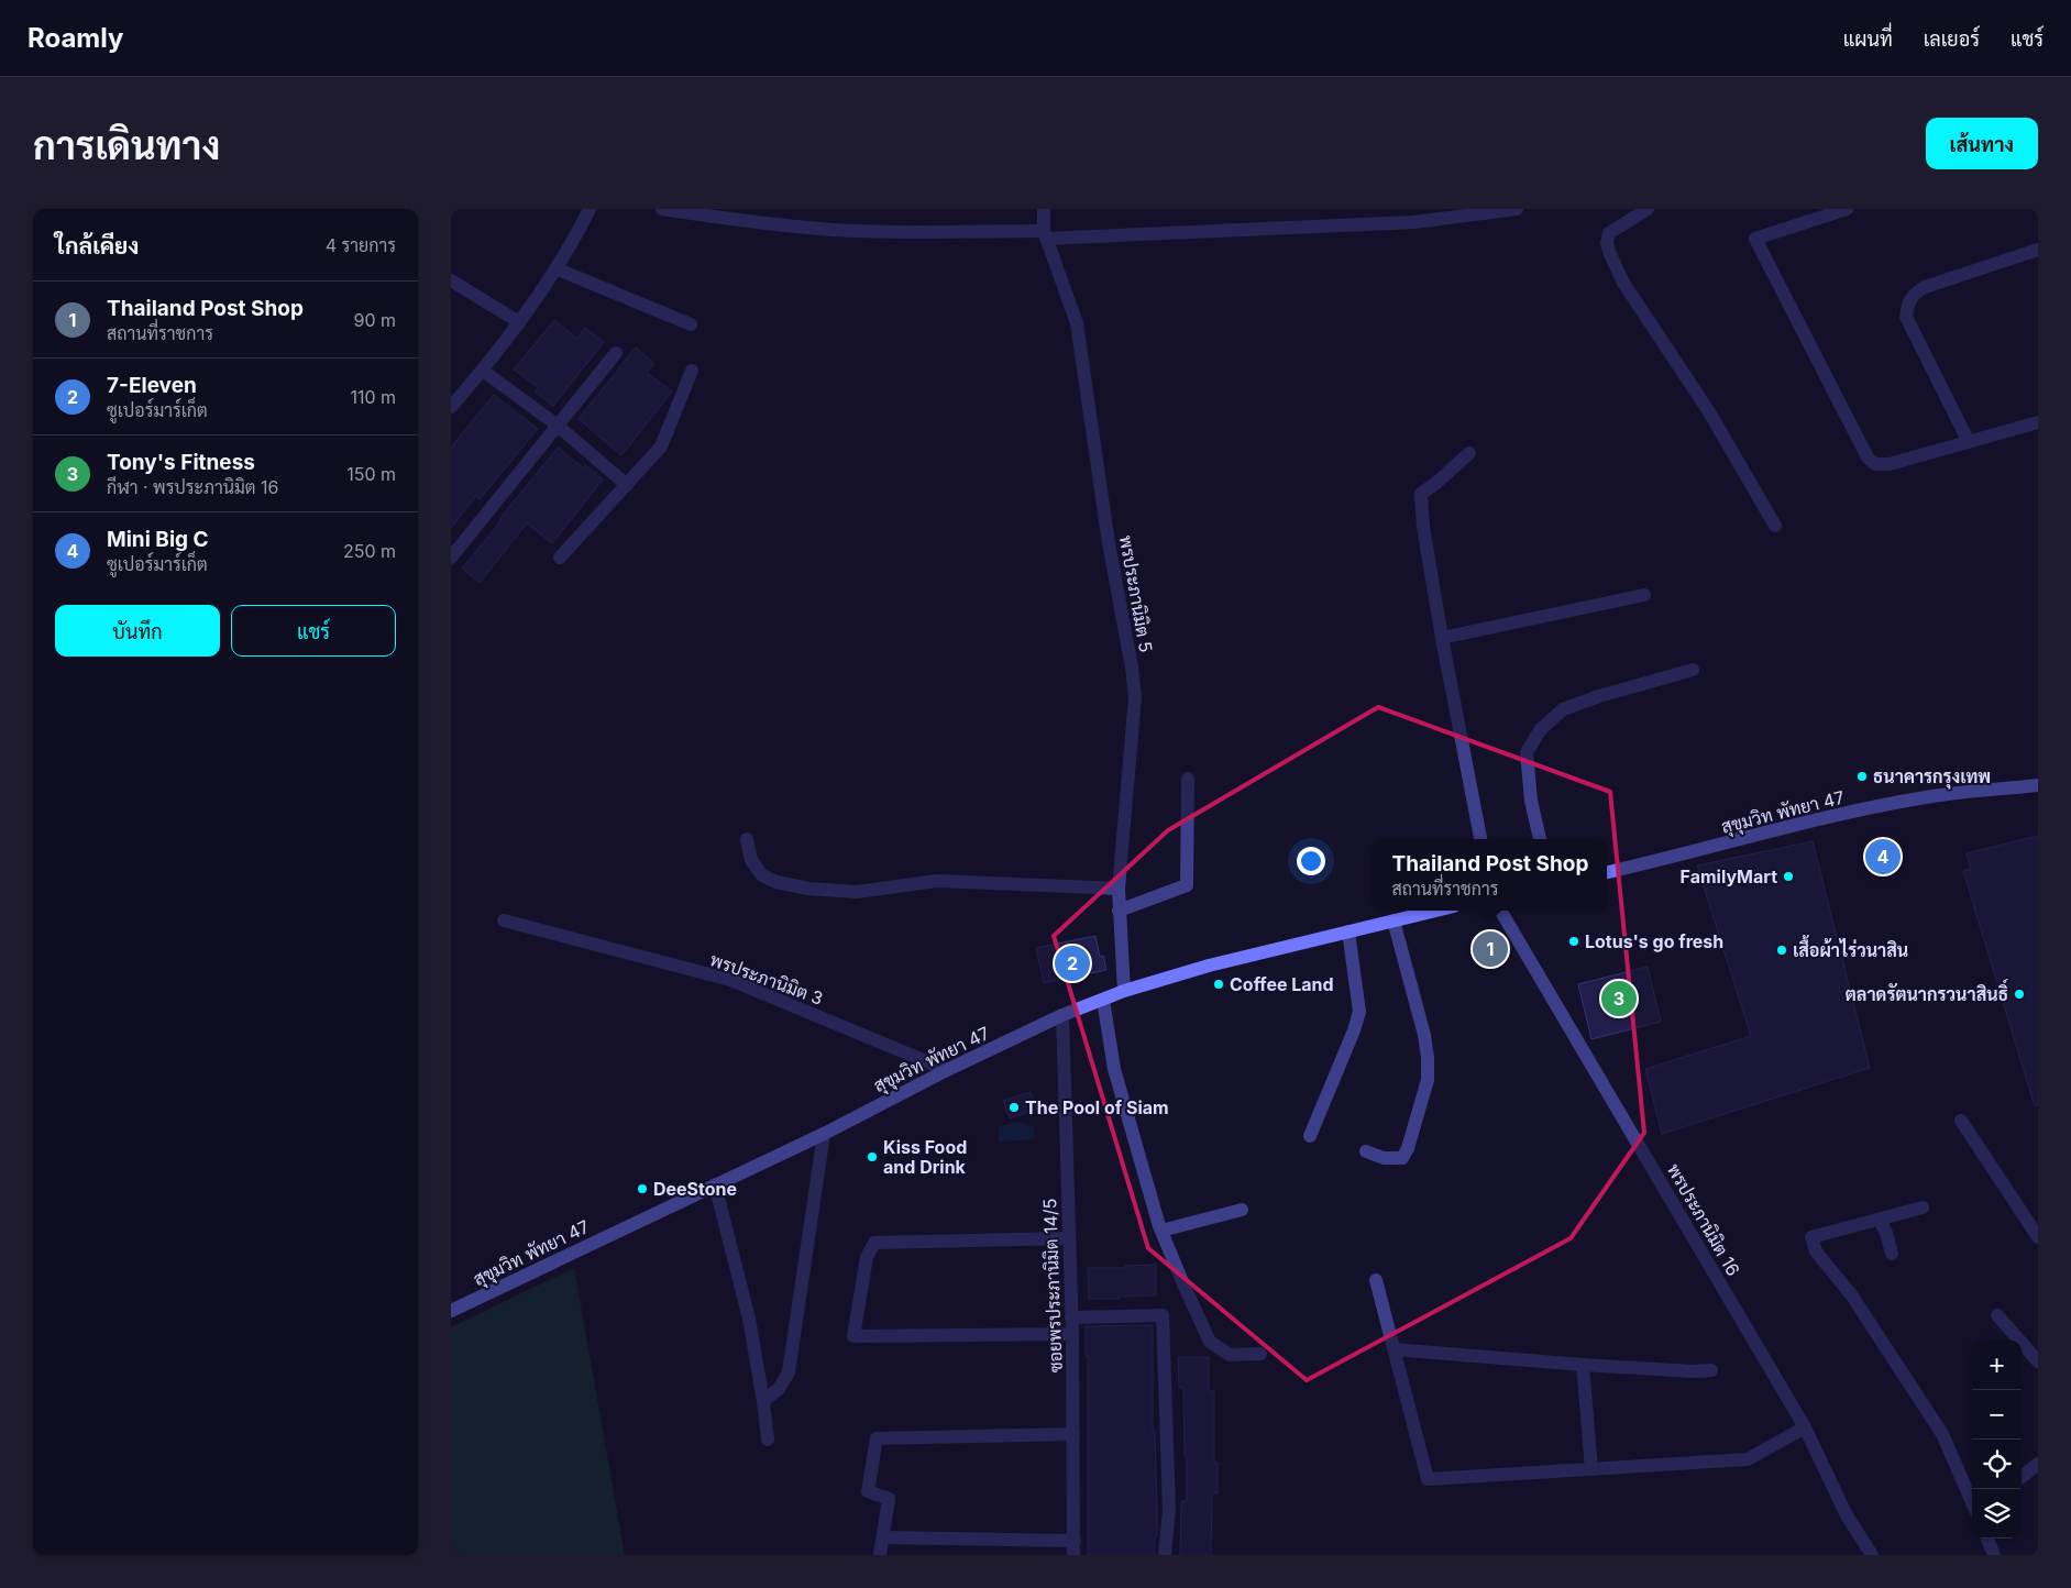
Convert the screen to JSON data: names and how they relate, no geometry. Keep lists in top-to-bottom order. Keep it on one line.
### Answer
{"streets":{"street":["พรประภานิมิต 5","สุขุมวิท พัทยา 47","พรประภานิมิต 3","พรประภานิมิต 16","ซอยพรประภานิมิต 14/5"]},"crossings":[["พรประภานิมิต 5","สุขุมวิท พัทยา 47"],["สุขุมวิท พัทยา 47","พรประภานิมิต 3"],["สุขุมวิท พัทยา 47","ซอยพรประภานิมิต 14/5"]],"places":["ธนาคารกรุงเทพ","FamilyMart","Lotus's go fresh","เสื้อผ้าไร่วนาสิน","Coffee Land","ตลาดรัตนากรวนาสินธิ์","The Pool of Siam","Kiss Food and Drink","DeeStone"],"page":{"header":"Roamly","nav":["แผนที่","เลเยอร์","แชร์"],"buttons":["เส้นทาง",["บันทึก","แชร์"]],"title":"การเดินทาง","heading":["ใกล้เคียง","4 รายการ"],"list":[{"mark":"1","name":"Thailand Post Shop","note":"สถานที่ราชการ","value":"90 m"},{"mark":"2","name":"7-Eleven","note":"ซูเปอร์มาร์เก็ต","value":"110 m"},{"mark":"3","name":"Tony's Fitness","note":"กีฬา · พรประภานิมิต 16","value":"150 m"},{"mark":"4","name":"Mini Big C","note":"ซูเปอร์มาร์เก็ต","value":"250 m"}],"pins":["4","1","2","3"],"popup":["Thailand Post Shop","สถานที่ราชการ"],"map_buttons":["+","−"]}}
